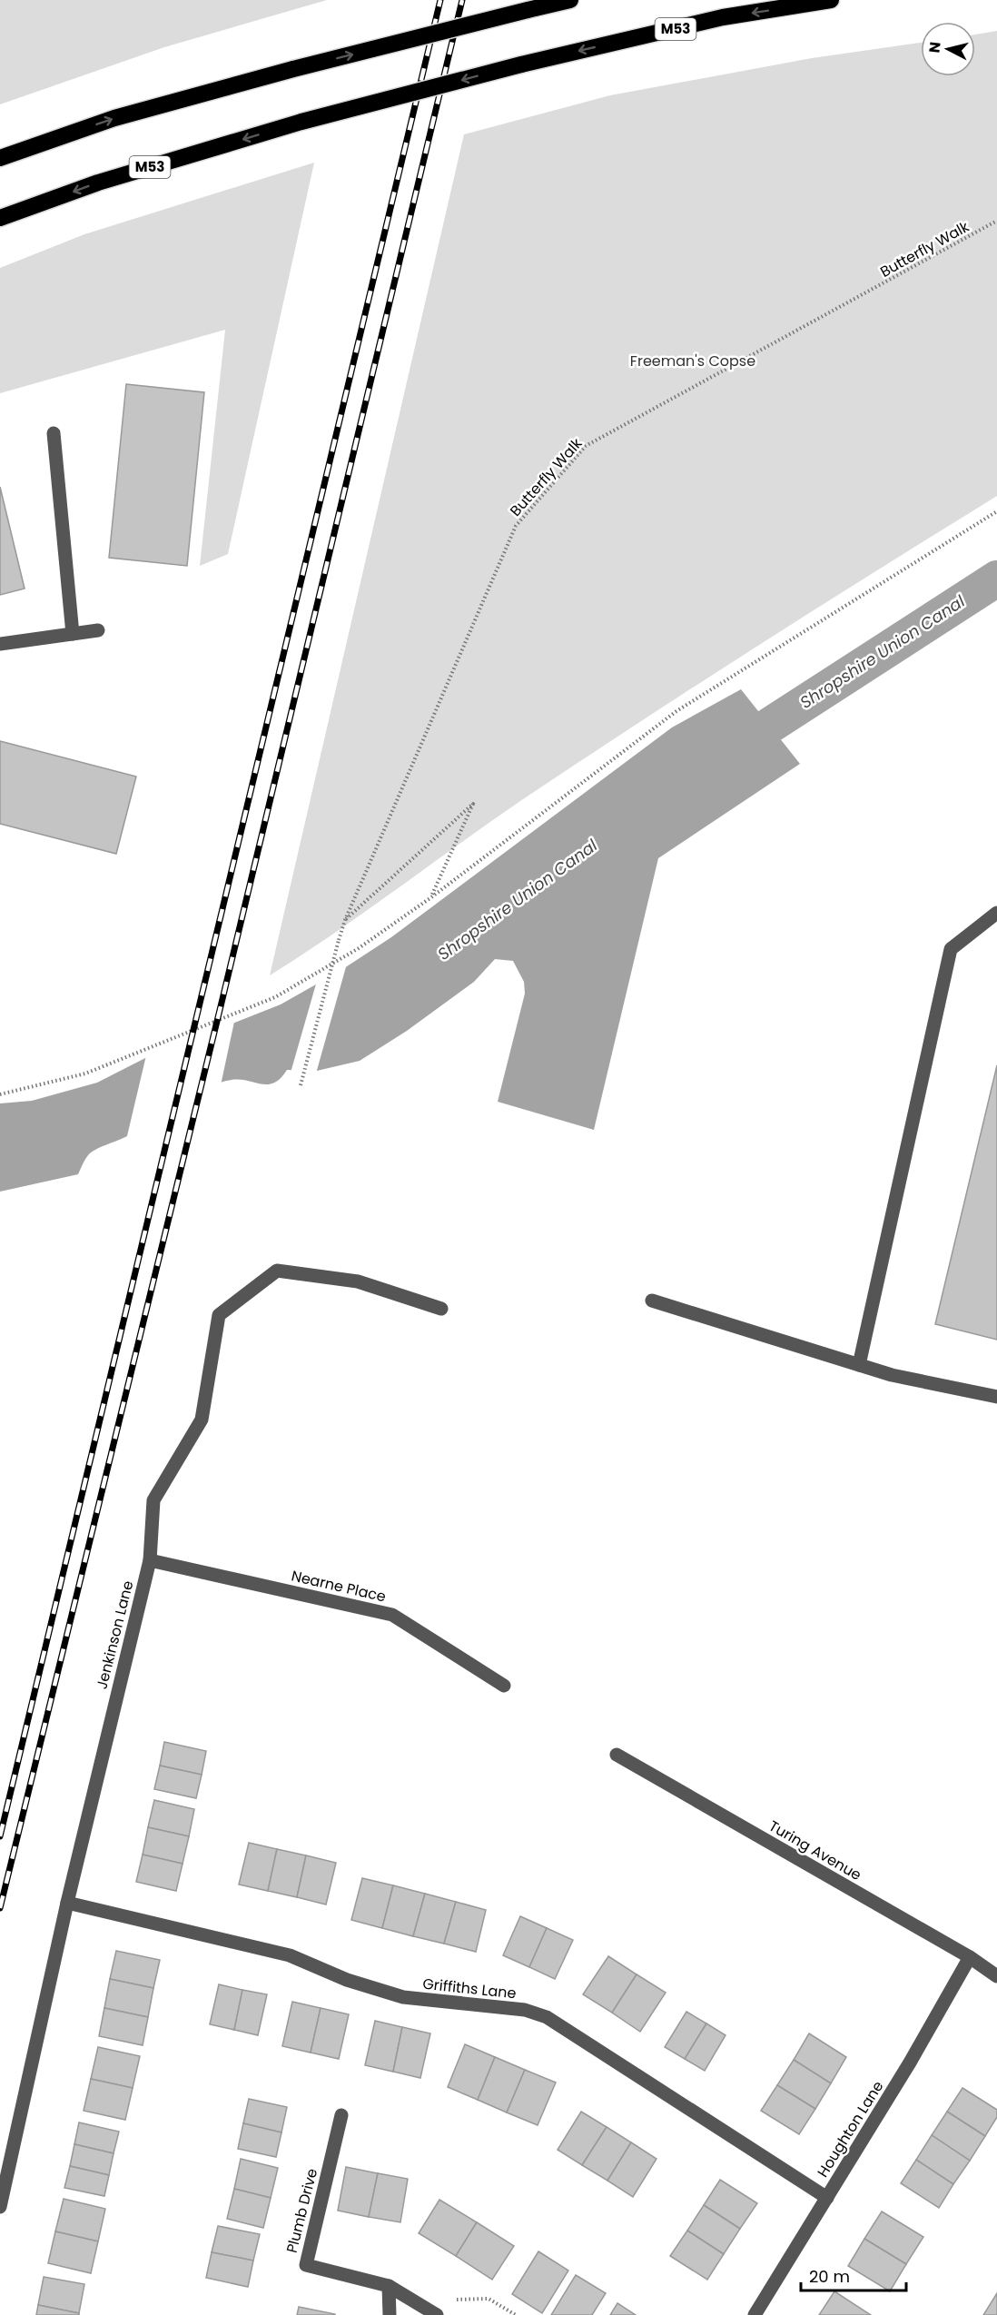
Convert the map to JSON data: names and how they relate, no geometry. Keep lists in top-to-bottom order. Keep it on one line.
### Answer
{"streets":{"highway":["M53"],"street":["Nearne Place","Jenkinson Lane","Turing Avenue","Griffiths Lane","Houghton Lane","Plumb Drive"],"path":["Butterfly Walk"]},"crossings":[["Nearne Place","Jenkinson Lane"],["Jenkinson Lane","Griffiths Lane"],["Turing Avenue","Houghton Lane"],["Griffiths Lane","Houghton Lane"]],"water":["Shropshire Union Canal"],"parks":["Freeman's Copse"],"scale_bar":"20 m","north":"left"}
